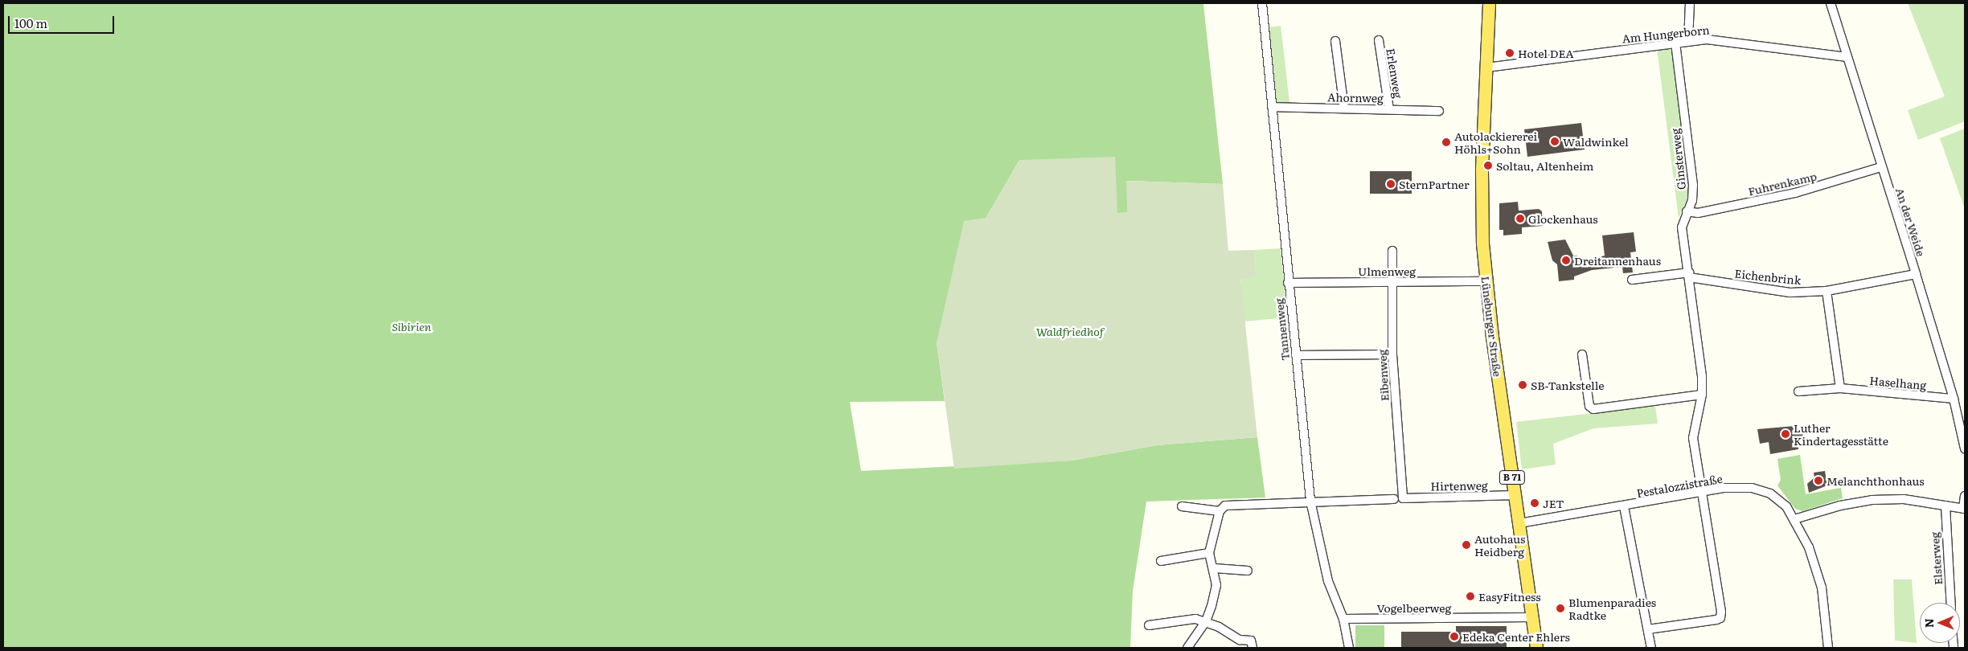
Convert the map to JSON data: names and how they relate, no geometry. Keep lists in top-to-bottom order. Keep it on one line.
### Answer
{"streets":{"main road":["Lüneburger Straße","B 71"],"street":["Am Hungerborn","Erlenweg","Ahornweg","Ginsterweg","Fuhrenkamp","An der Weide","Ulmenweg","Eichenbrink","Tannenweg","Eibenweg","Haselhang","Hirtenweg","Pestalozzistraße","Elsterweg","Vogelbeerweg"]},"crossings":[["Am Hungerborn","Ginsterweg"],["Am Hungerborn","An der Weide"],["Am Hungerborn","Lüneburger Straße"],["Erlenweg","Ahornweg"],["Ahornweg","Tannenweg"],["Ginsterweg","Fuhrenkamp"],["Ginsterweg","Eichenbrink"],["Ginsterweg","Pestalozzistraße"],["Fuhrenkamp","An der Weide"],["An der Weide","Eichenbrink"],["An der Weide","Haselhang"],["Ulmenweg","Lüneburger Straße"],["Ulmenweg","Tannenweg"],["Ulmenweg","Eibenweg"],["Lüneburger Straße","Hirtenweg"],["Lüneburger Straße","Pestalozzistraße"],["Lüneburger Straße","Vogelbeerweg"],["Tannenweg","Hirtenweg"],["Tannenweg","Vogelbeerweg"],["Eibenweg","Hirtenweg"]],"parks":["Sibirien","Waldfriedhof"],"places":["Hotel DEA","Waldwinkel","Autolackiererei Höhls+Sohn","Soltau, Altenheim","SternPartner","Glockenhaus","Dreitannenhaus","SB-Tankstelle","Luther Kindertagesstätte","Melanchthonhaus","JET","Autohaus Heidberg","EasyFitness","Blumenparadies Radtke","Edeka Center Ehlers"],"scale_bar":"100 m","north":"left"}
